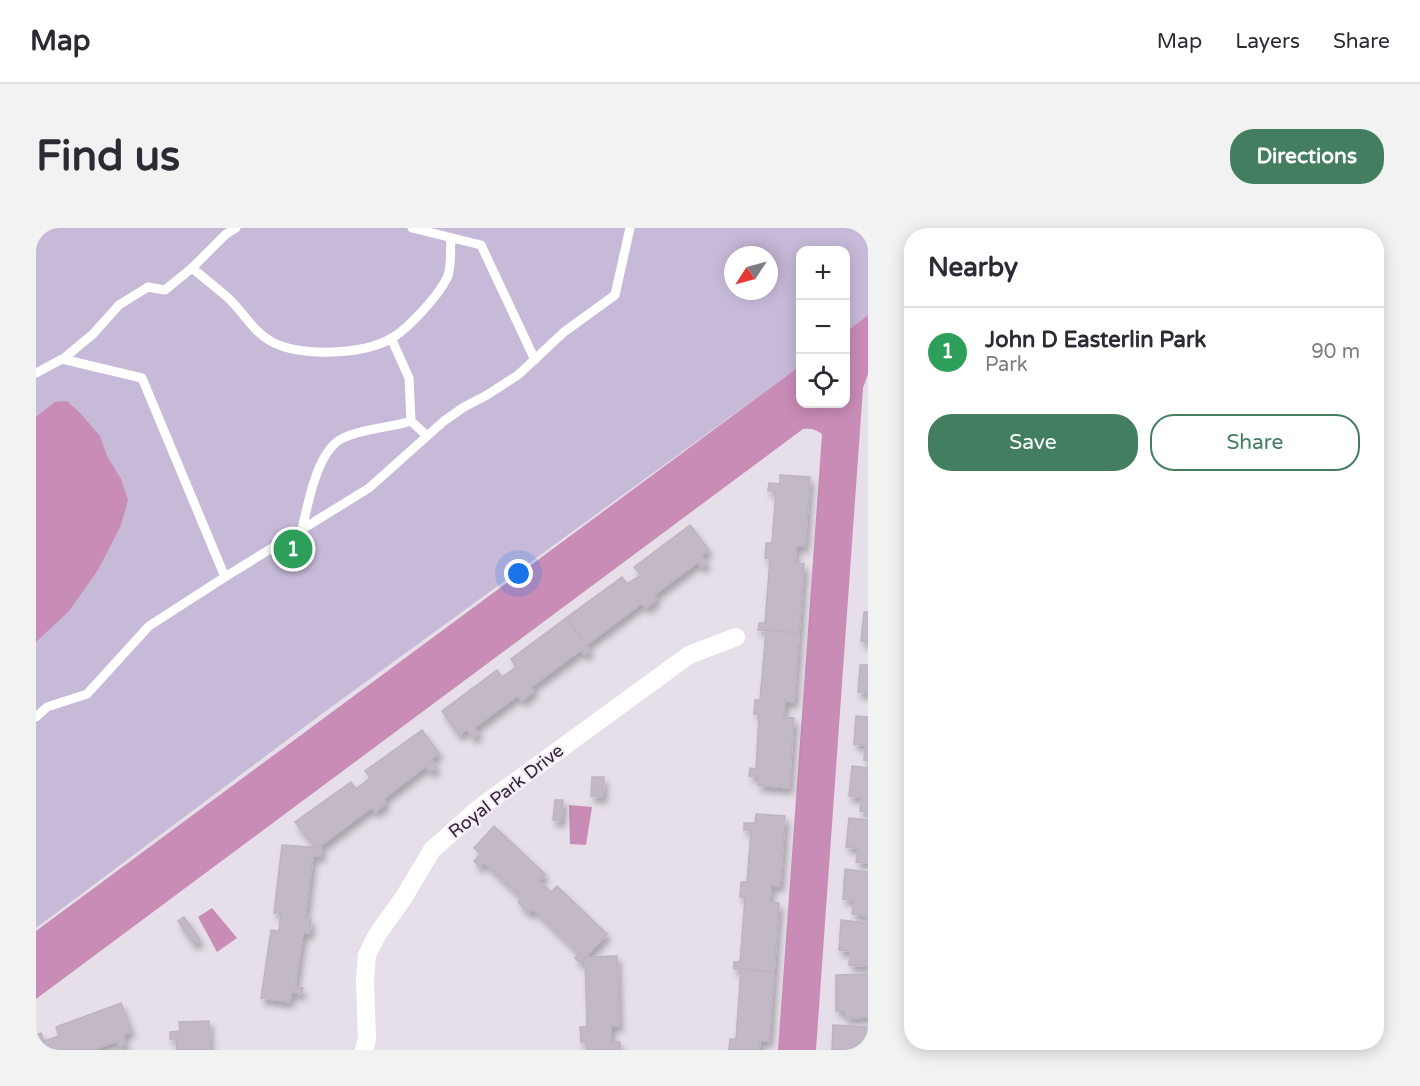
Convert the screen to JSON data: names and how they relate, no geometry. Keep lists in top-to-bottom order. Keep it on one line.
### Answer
{"streets":{"street":["Royal Park Drive"]},"north":"bottom left","page":{"header":"Map","nav":["Map","Layers","Share"],"buttons":["Directions",["Save","Share"]],"title":"Find us","heading":"Nearby","map_buttons":["+","−"],"list":[{"mark":"1","name":"John D Easterlin Park","note":"Park","value":"90 m"}],"pins":"1"}}
